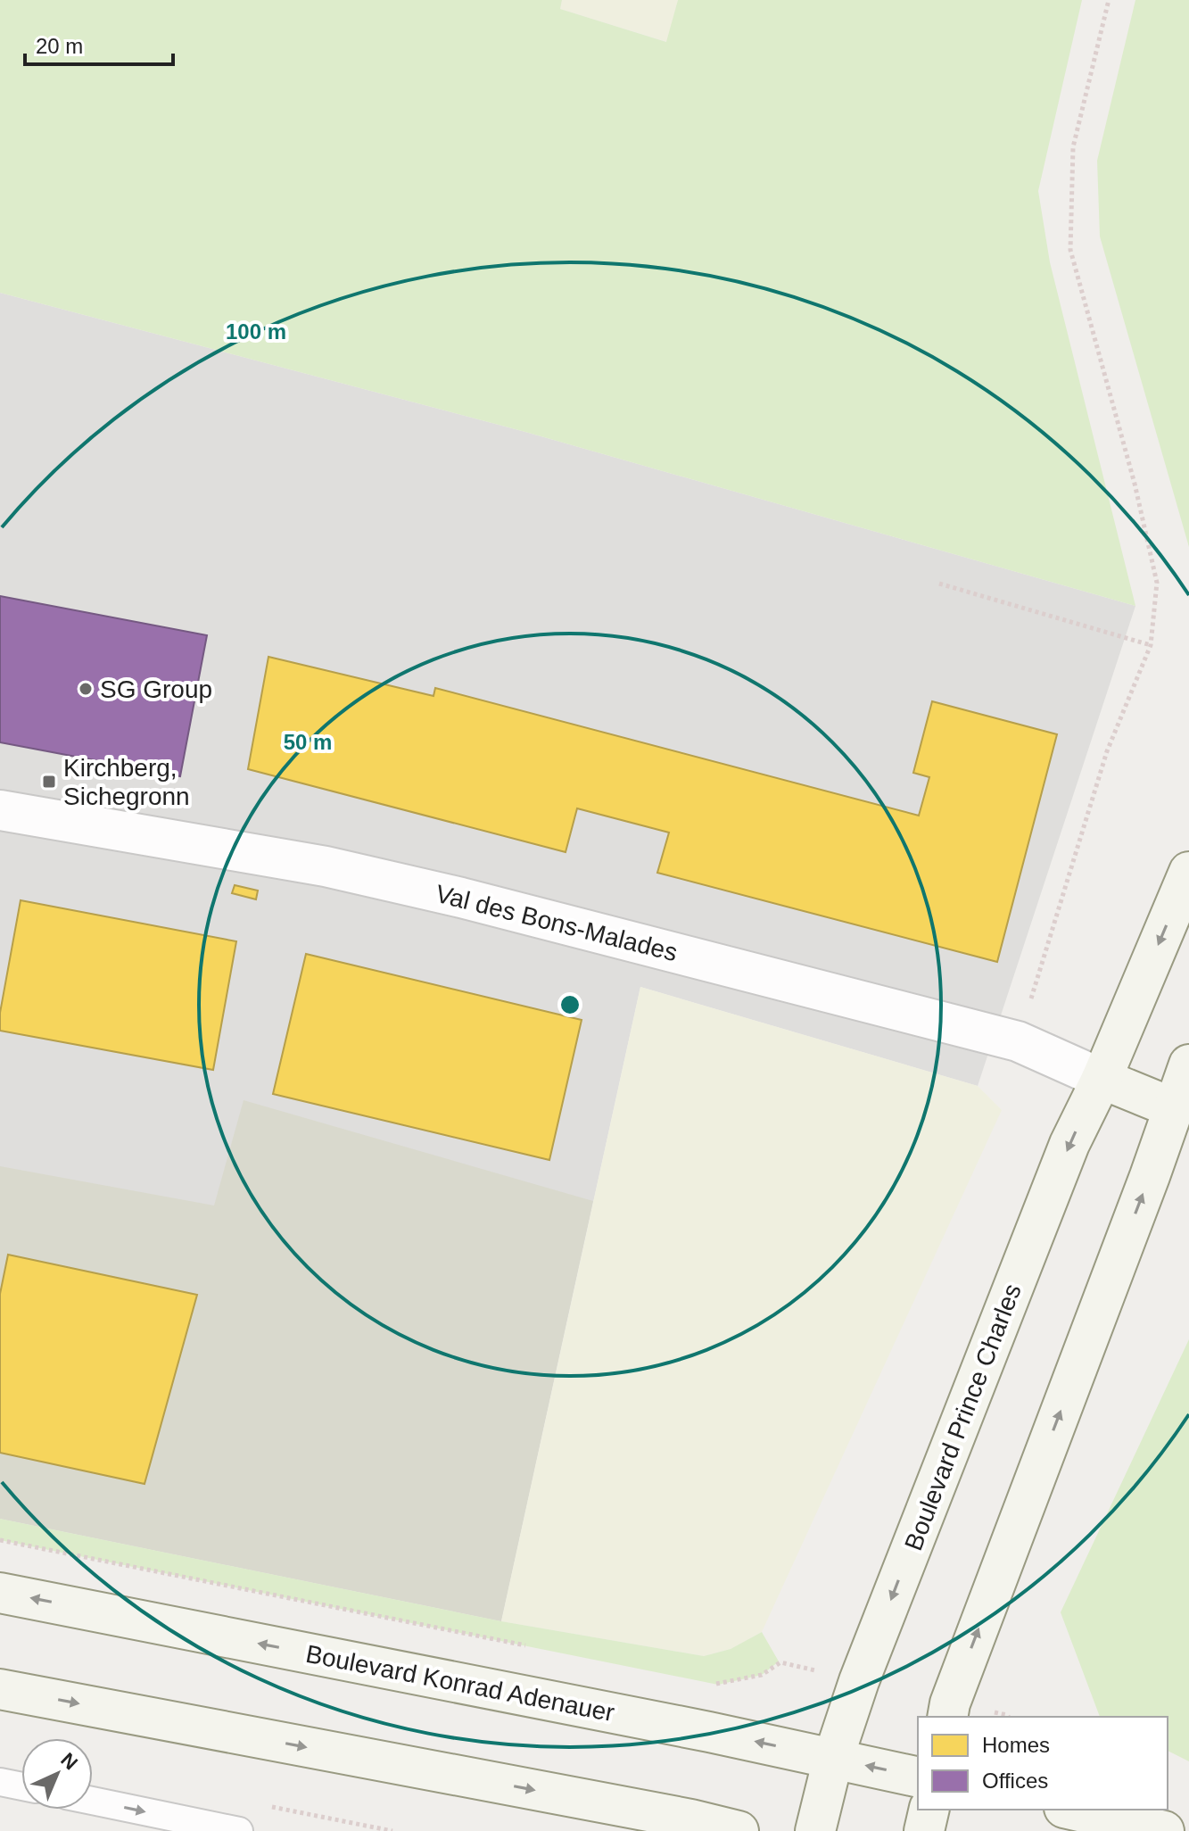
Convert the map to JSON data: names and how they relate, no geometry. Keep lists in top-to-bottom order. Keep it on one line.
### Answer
{"streets":{"main road":["Boulevard Prince Charles","Boulevard Konrad Adenauer"],"street":["Val des Bons-Malades"]},"crossings":[["Val des Bons-Malades","Boulevard Prince Charles"],["Boulevard Prince Charles","Boulevard Konrad Adenauer"]],"places":{"other":["SG Group"],"transit":["Kirchberg, Sichegronn"]},"legend":["Homes","Offices"],"scale_bar":"20 m","north":"top right","rings":["100 m","50 m"]}
